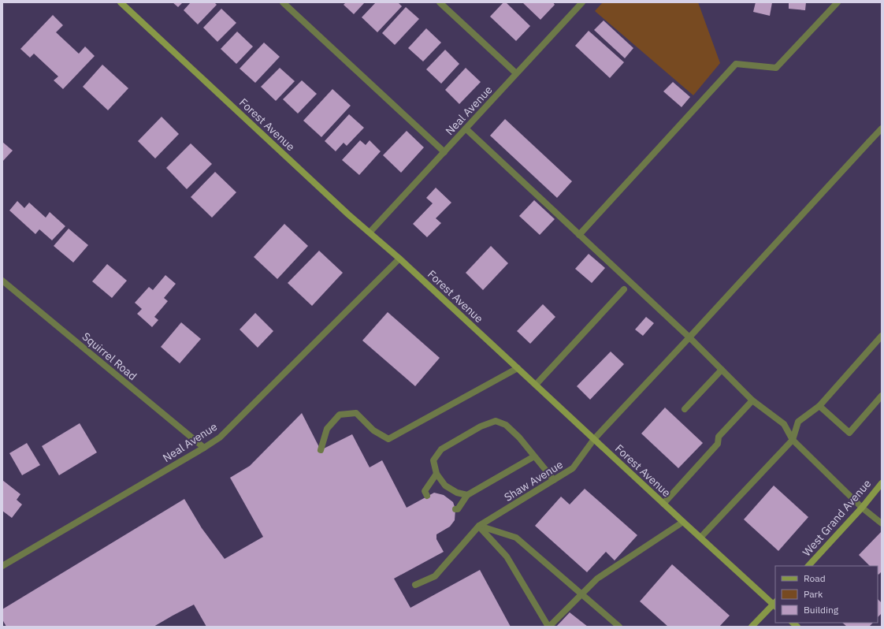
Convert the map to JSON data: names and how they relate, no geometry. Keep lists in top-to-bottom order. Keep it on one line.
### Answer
{"streets":{"street":["Neal Avenue","Forest Avenue","Squirrel Road","Shaw Avenue","West Grand Avenue"]},"crossings":[["Neal Avenue","Forest Avenue"],["Neal Avenue","Squirrel Road"],["Forest Avenue","Shaw Avenue"]],"legend":["Road","Park","Building"]}
